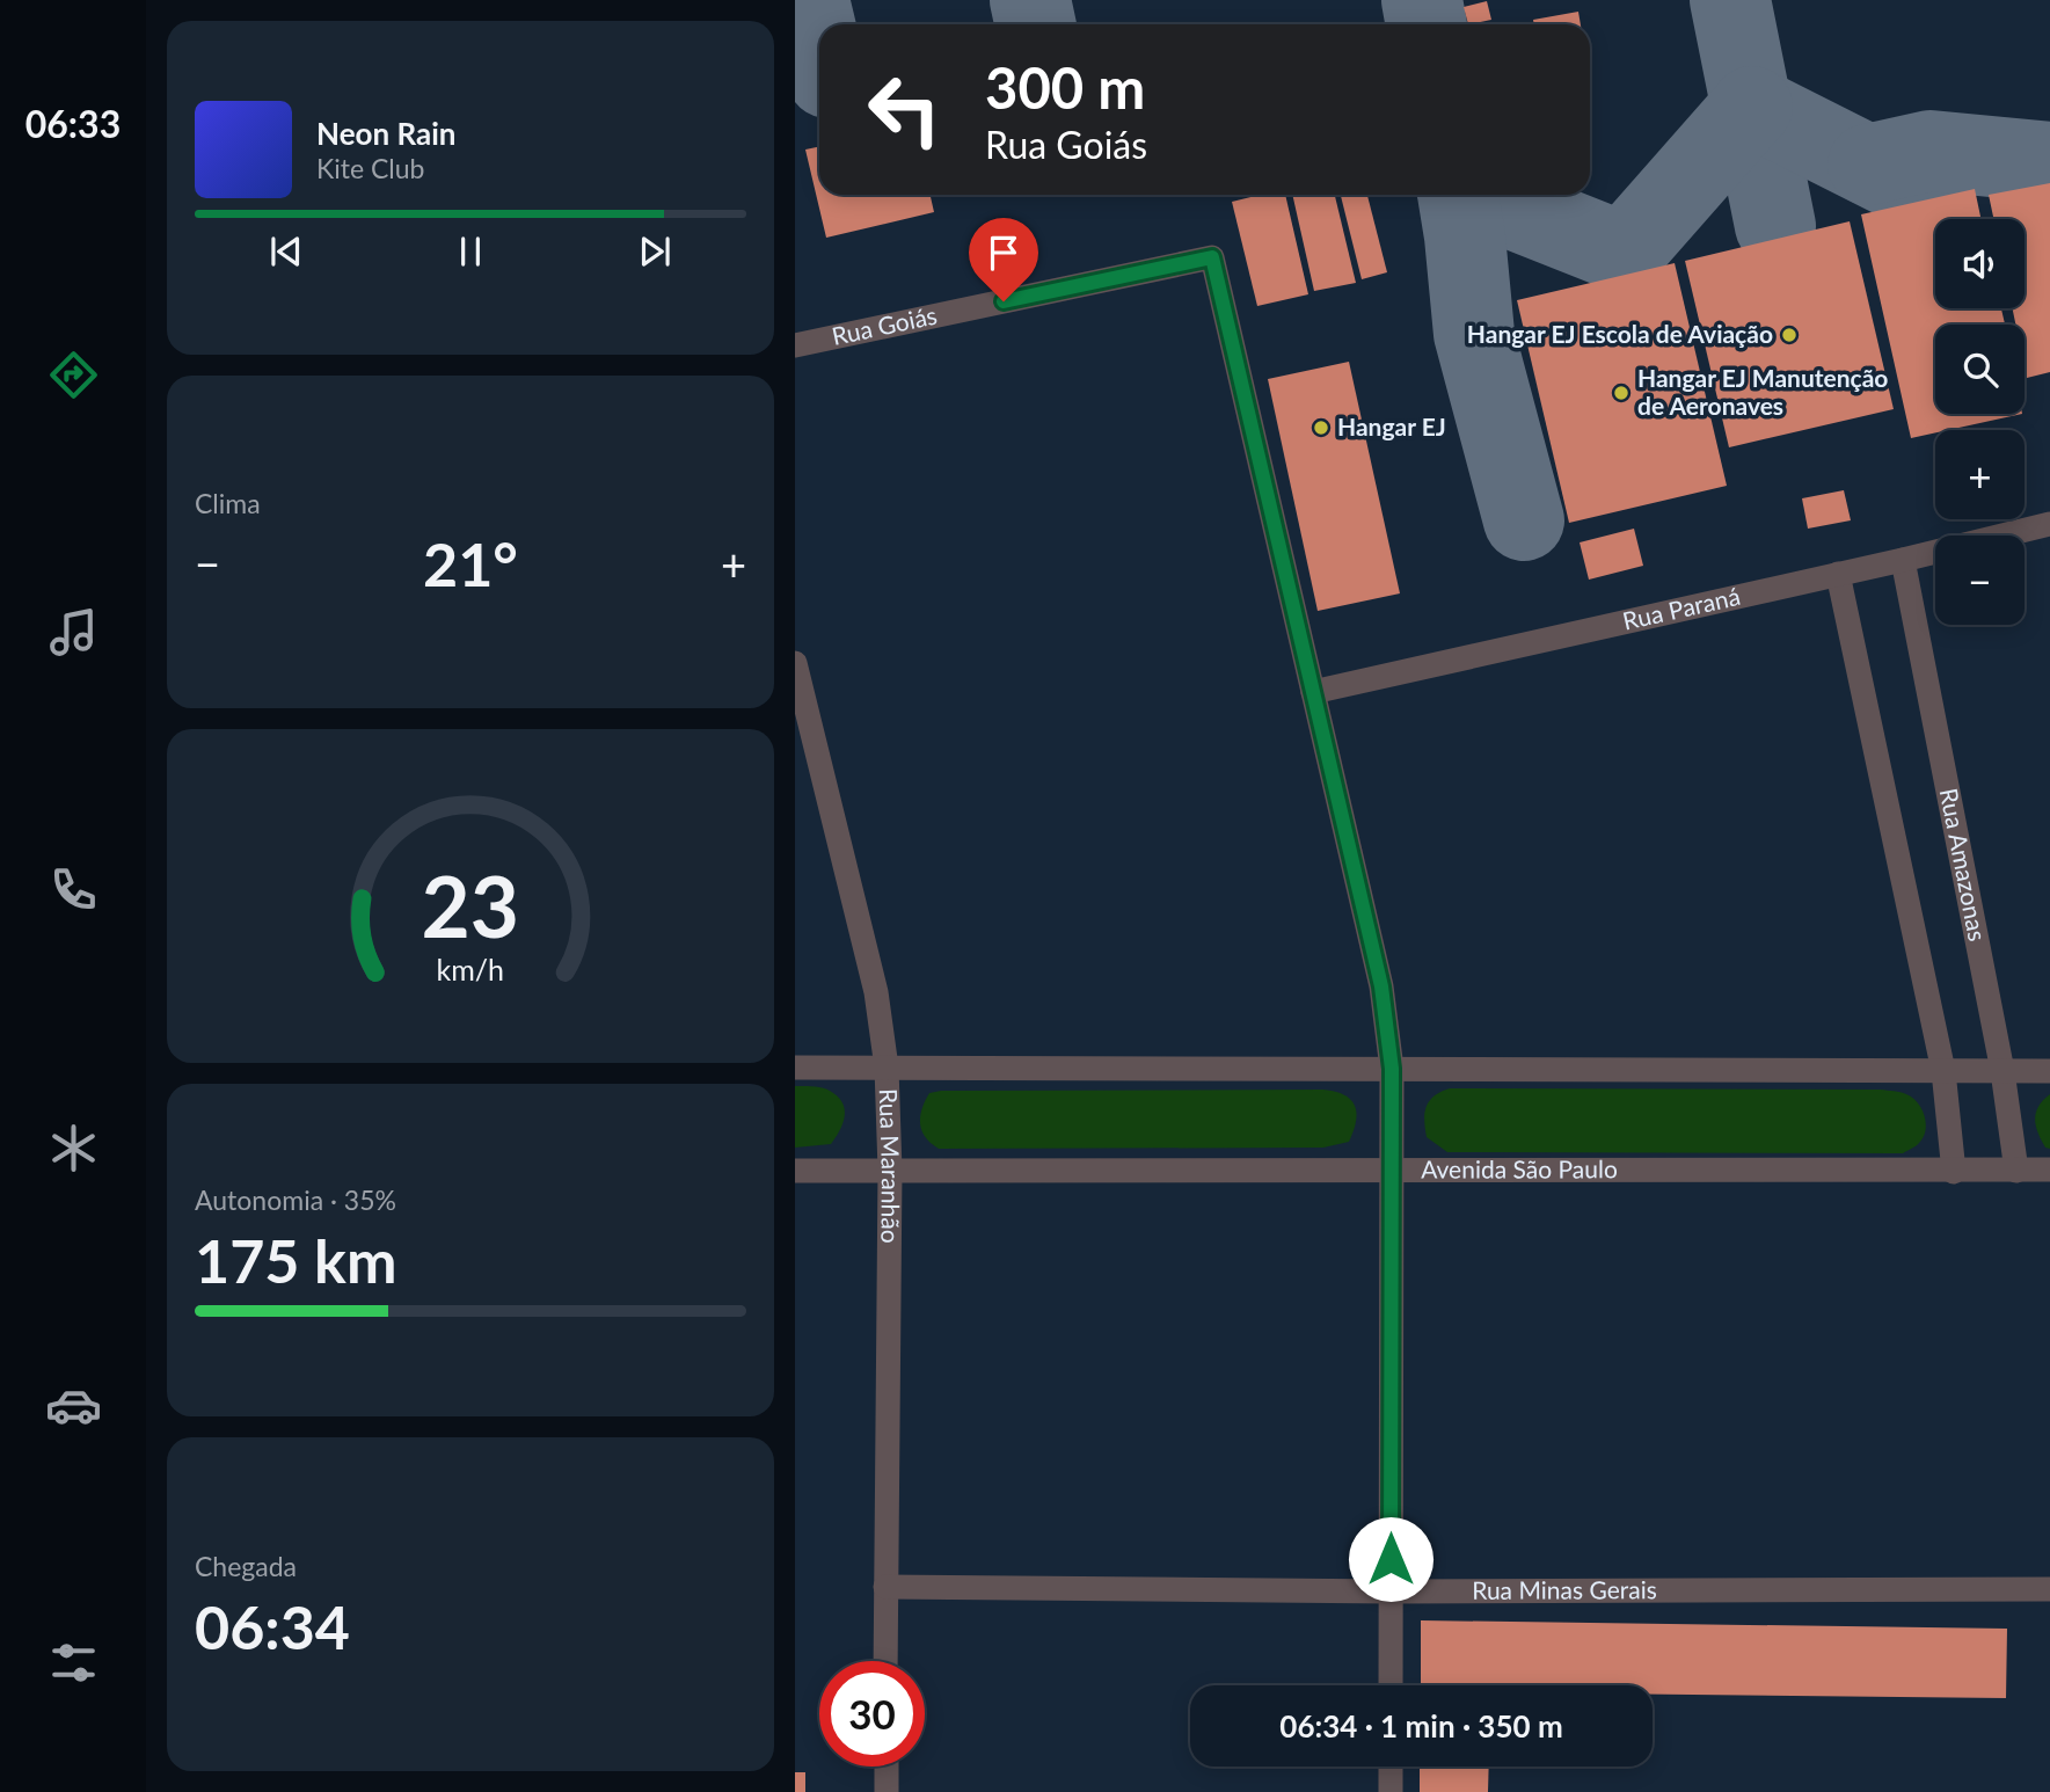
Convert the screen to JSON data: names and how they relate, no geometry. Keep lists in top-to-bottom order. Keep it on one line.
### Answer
{"streets":{"street":["Rua Goiás","Rua Paraná","Rua Amazonas","Rua Maranhão","Avenida São Paulo","Rua Minas Gerais"]},"crossings":[["Rua Goiás","Rua Paraná"],["Rua Paraná","Rua Amazonas"],["Rua Amazonas","Avenida São Paulo"],["Rua Maranhão","Avenida São Paulo"],["Rua Maranhão","Rua Minas Gerais"]],"places":["Hangar EJ Escola de Aviação","Hangar EJ Manutenção de Aeronaves","Hangar EJ"],"page":{"tabs":"06:33","turn":["300 m","Rua Goiás"],"song":["Neon Rain","Kite Club"],"map_buttons":["+","−"],"tile":["Clima",["Autonomia · 35%","175 km"],["Chegada","06:34"]],"heat":["−","21°","+"],"limit":"30","trip":"06:34 · 1 min · 350 m","gauge":["23","km/h"]}}
